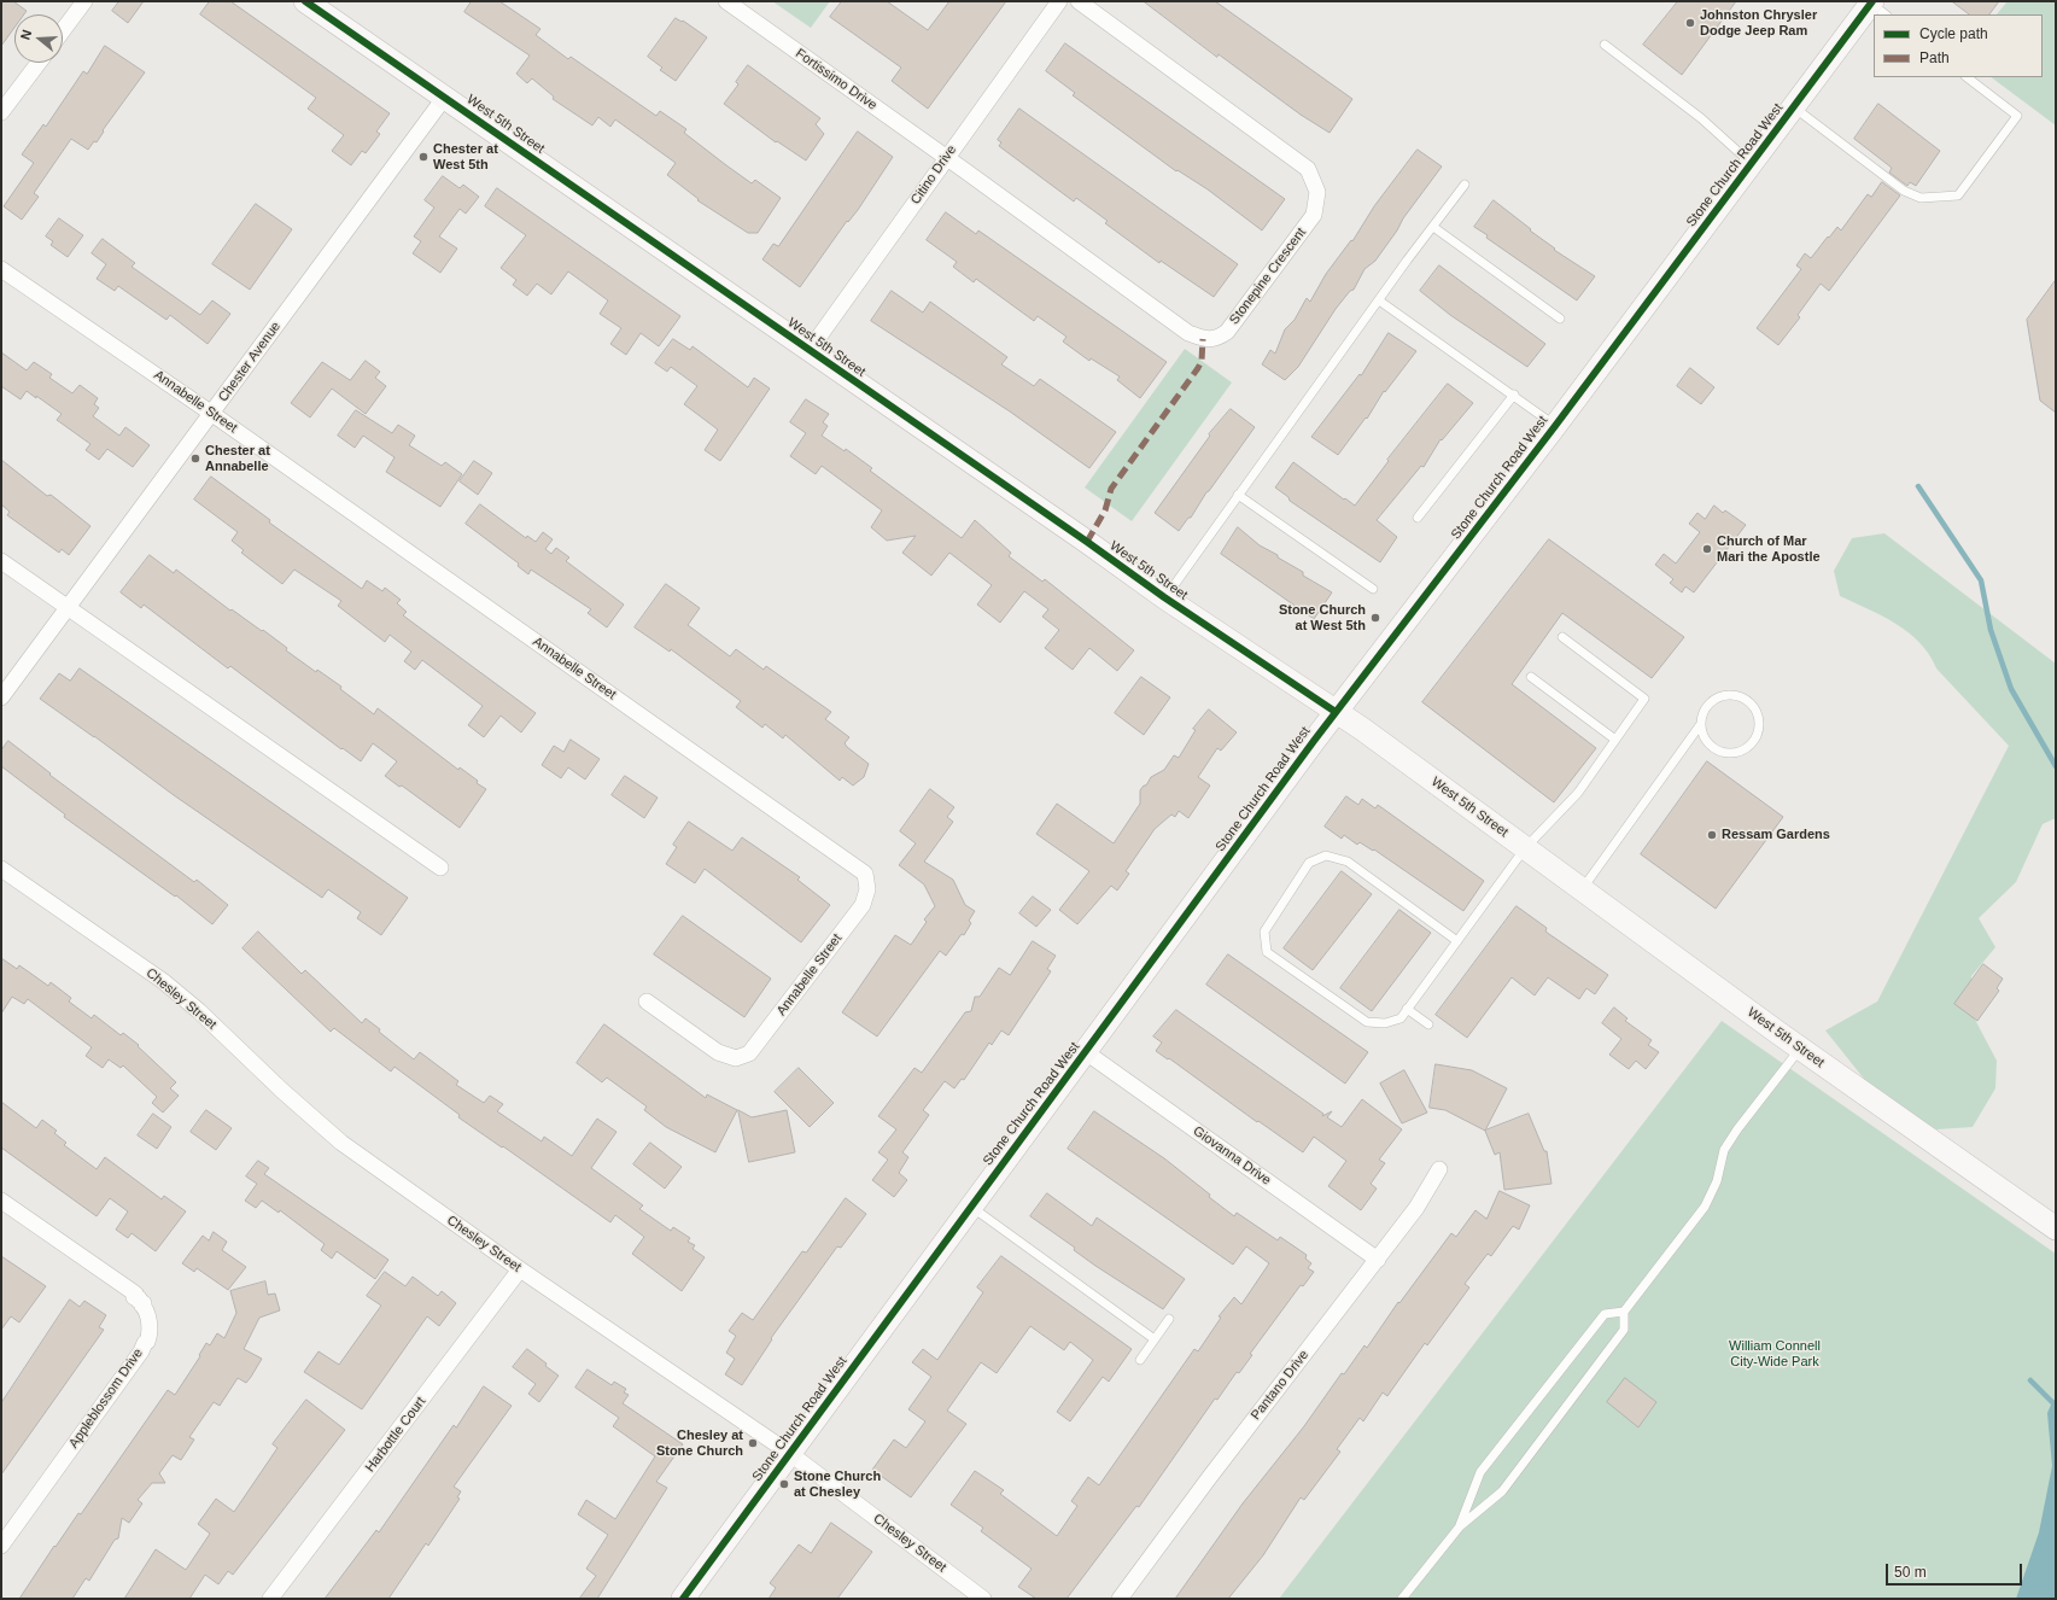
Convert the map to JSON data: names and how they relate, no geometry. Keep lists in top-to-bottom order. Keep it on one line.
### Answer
{"streets":{"street":["Fortissimo Drive","West 5th Street","Stone Church Road West","Citino Drive","Stonepine Crescent","Chester Avenue","Annabelle Street","Chesley Street","Giovanna Drive","Pantano Drive","Appleblossom Drive","Harbottle Court"]},"crossings":[["Fortissimo Drive","Citino Drive"],["Fortissimo Drive","Stonepine Crescent"],["West 5th Street","Stone Church Road West"],["West 5th Street","Citino Drive"],["West 5th Street","Chester Avenue"],["Stone Church Road West","Chesley Street"],["Stone Church Road West","Giovanna Drive"],["Citino Drive","Stonepine Crescent"],["Chester Avenue","Annabelle Street"],["Chesley Street","Harbottle Court"],["Giovanna Drive","Pantano Drive"]],"parks":["William Connell City-Wide Park"],"places":["Johnston Chrysler Dodge Jeep Ram","Chester at West 5th","Chester at Annabelle","Church of Mar Mari the Apostle","Stone Church at West 5th","Ressam Gardens","Chesley at Stone Church","Stone Church at Chesley"],"legend":["Cycle path","Path"],"scale_bar":"50 m","north":"left"}
